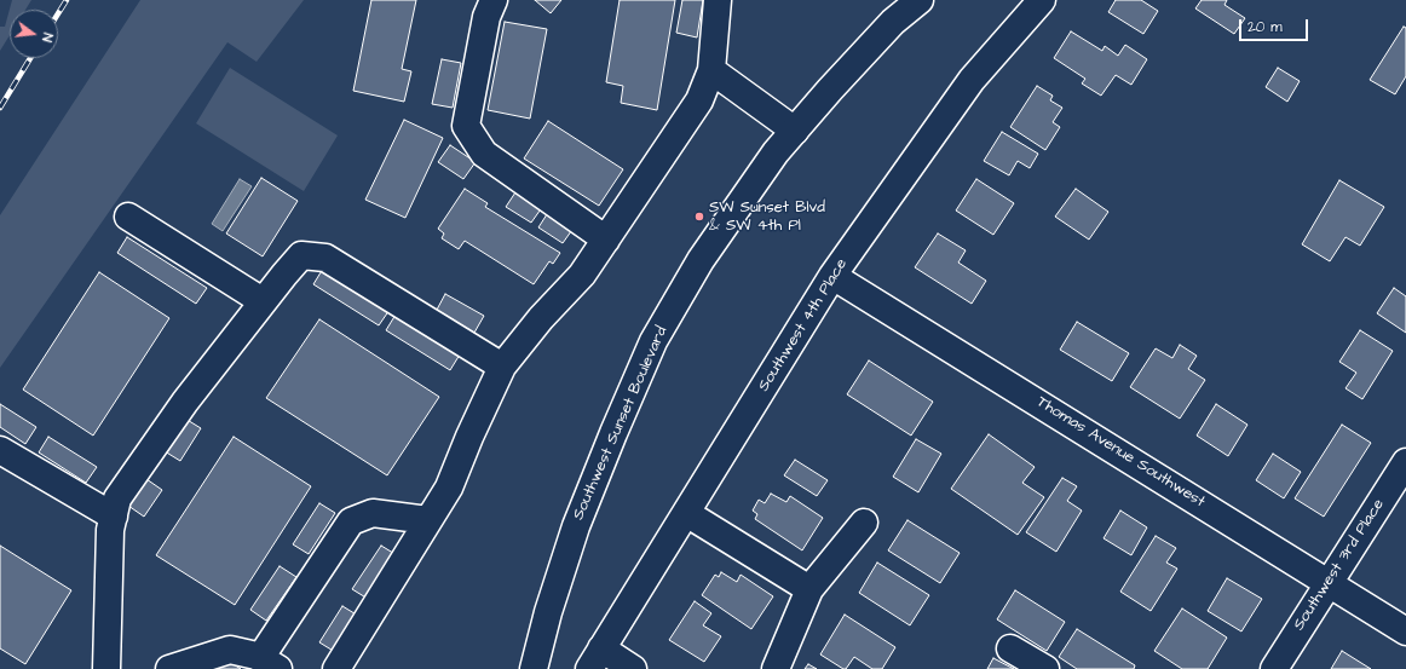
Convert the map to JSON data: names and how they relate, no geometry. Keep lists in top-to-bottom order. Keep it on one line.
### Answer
{"streets":{"street":["Southwest 4th Place","Southwest Sunset Boulevard","Thomas Avenue Southwest","Southwest 3rd Place"]},"crossings":[["Southwest 4th Place","Thomas Avenue Southwest"],["Thomas Avenue Southwest","Southwest 3rd Place"]],"places":["SW Sunset Blvd & SW 4th Pl"],"scale_bar":"20 m","north":"right"}
